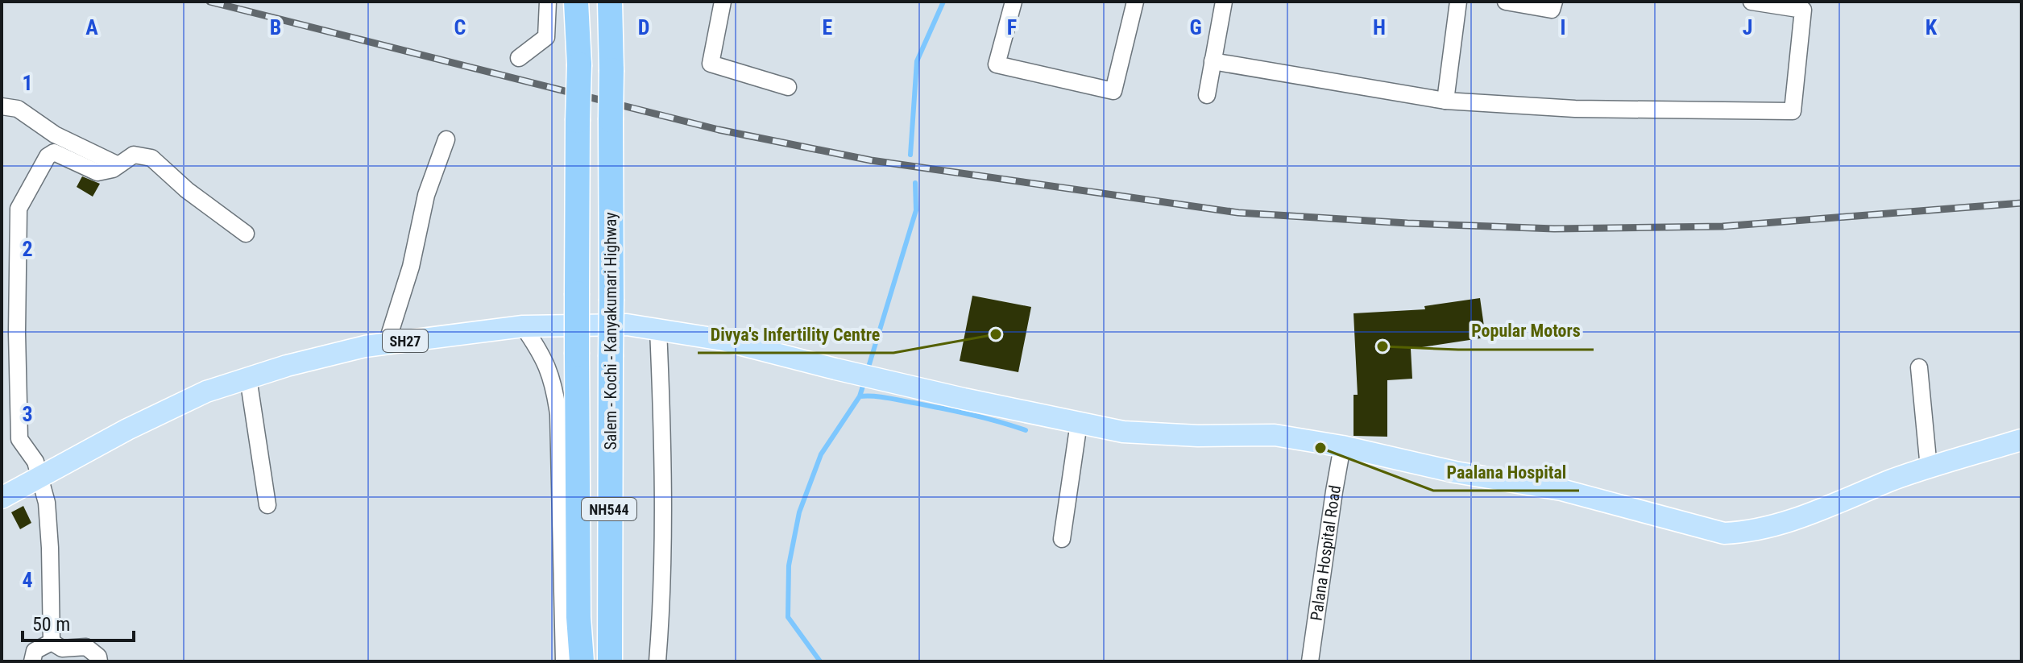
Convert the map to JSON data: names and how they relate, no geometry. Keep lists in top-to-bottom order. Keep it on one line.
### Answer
{"streets":{"highway":["Salem - Kochi - Kanyakumari Highway","NH544"],"main road":["SH27"],"street":["Palana Hospital Road"]},"crossings":[["SH27","Palana Hospital Road"]],"places":["Divya's Infertility Centre","Popular Motors","Paalana Hospital"],"scale_bar":"50 m","grid":{"columns":["A","B","C","D","E","F","G","H","I","J","K"],"rows":["1","2","3","4"]}}
